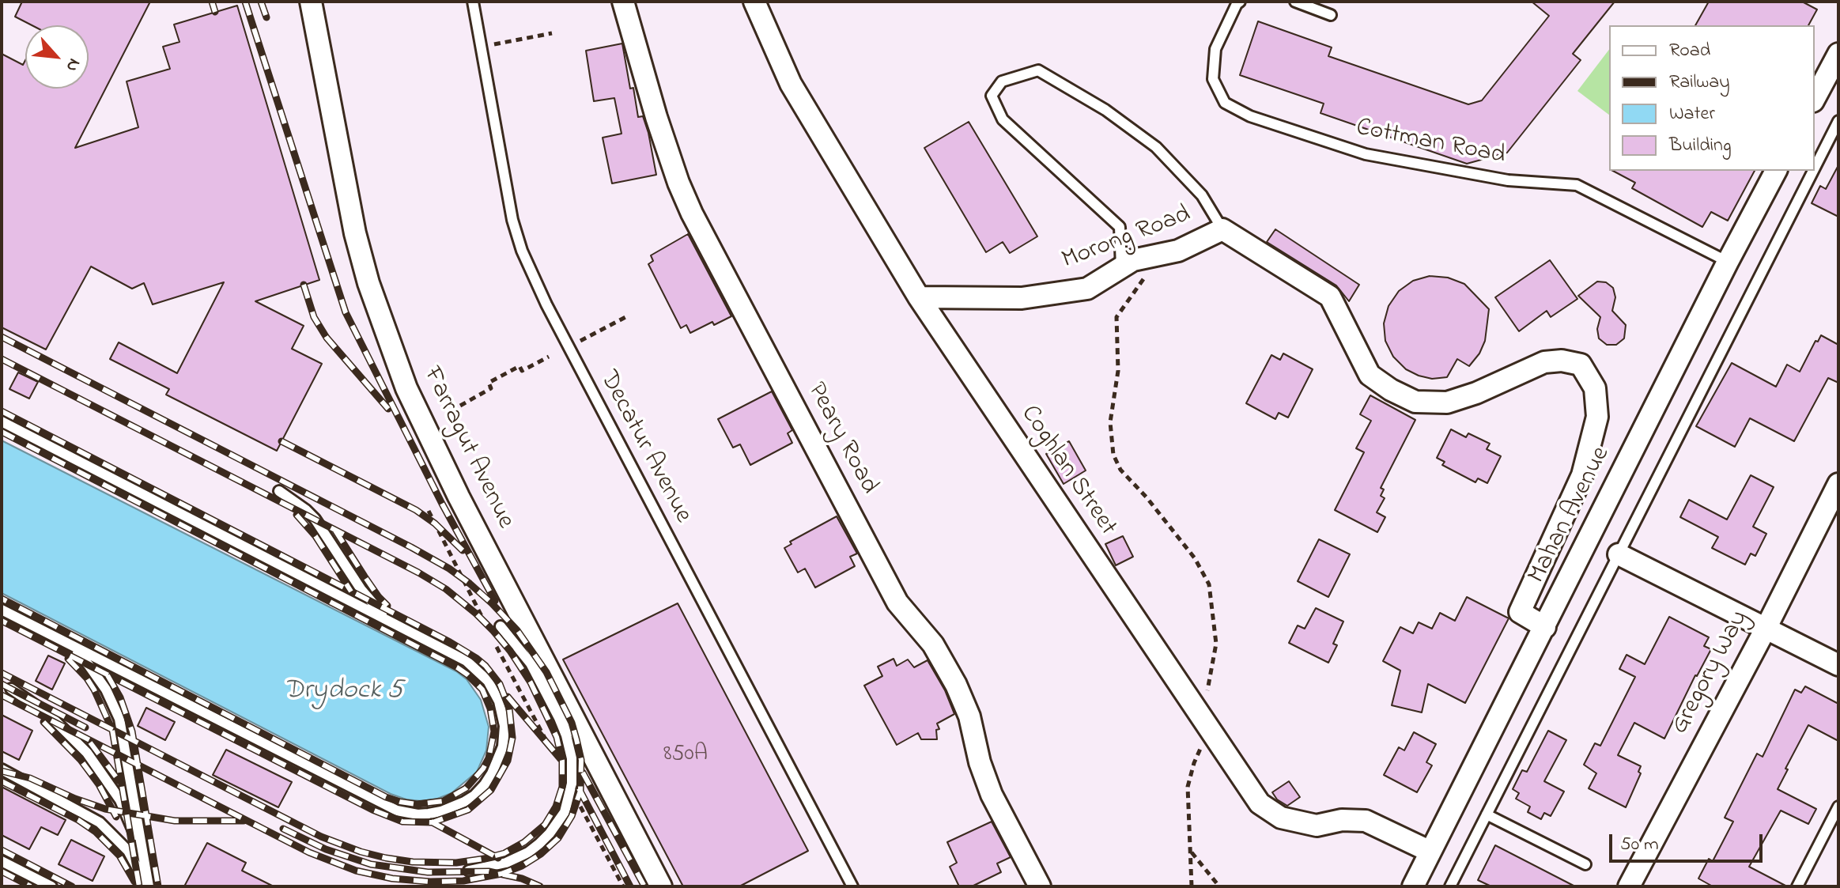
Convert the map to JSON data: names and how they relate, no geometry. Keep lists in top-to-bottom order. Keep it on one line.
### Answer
{"streets":{"street":["Morong Road","Peary Road","Farragut Avenue","Coghlan Street","Mahan Avenue","Gregory Way"],"lane":["Cottman Road","Decatur Avenue"]},"crossings":[["Cottman Road","Mahan Avenue"],["Morong Road","Coghlan Street"],["Morong Road","Mahan Avenue"],["Coghlan Street","Mahan Avenue"]],"water":["Drydock 5"],"house_numbers":["850A"],"legend":["Road","Railway","Water","Building"],"scale_bar":"50 m","north":"bottom right"}
